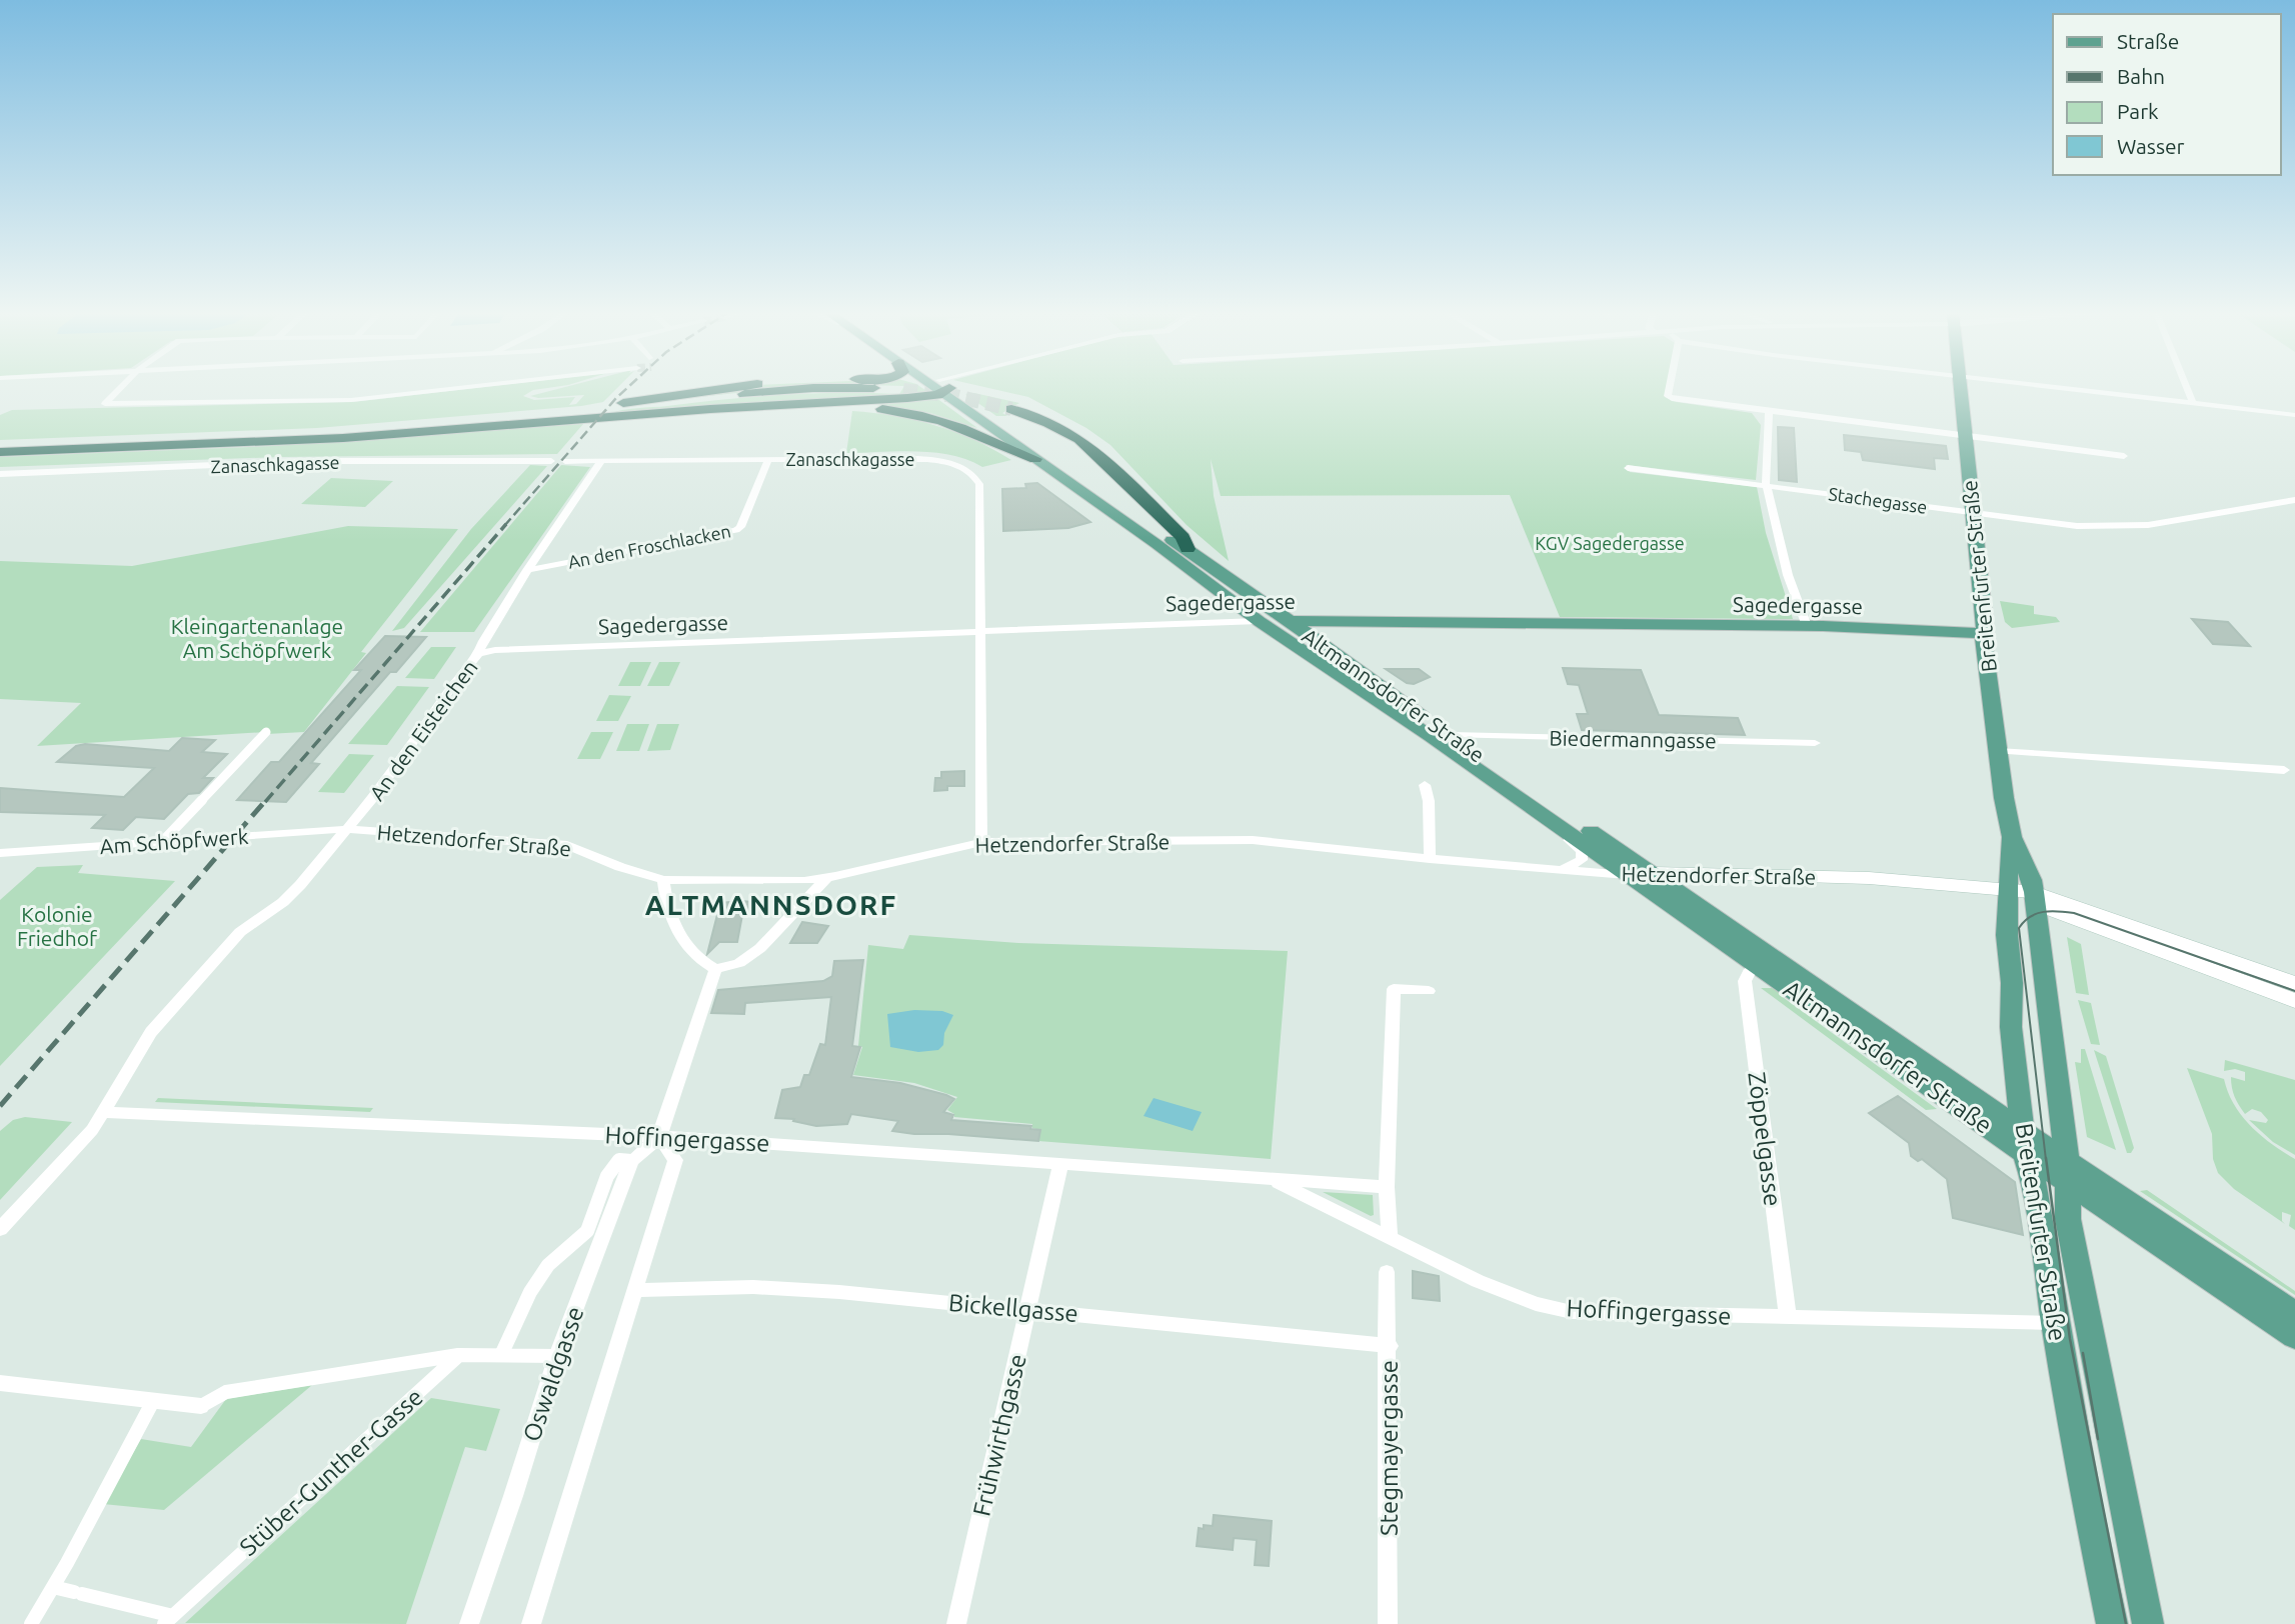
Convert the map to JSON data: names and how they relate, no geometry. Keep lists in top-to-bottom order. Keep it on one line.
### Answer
{"streets":{"main road":["Breitenfurter Straße","Sagedergasse","Altmannsdorfer Straße","Hetzendorfer Straße"],"street":["Zanaschkagasse","Stachegasse","An den Froschlacken","An den Eisteichen","Biedermanngasse","Am Schöpfwerk","Hoffingergasse","Zöppelgasse","Bickellgasse","Oswaldgasse","Frühwirthgasse","Stegmayergasse","Stüber-Gunther-Gasse"]},"crossings":[["Zanaschkagasse","An den Froschlacken"],["Zanaschkagasse","Sagedergasse"],["Zanaschkagasse","An den Eisteichen"],["Zanaschkagasse","Hetzendorfer Straße"],["Stachegasse","Breitenfurter Straße"],["An den Froschlacken","An den Eisteichen"],["Breitenfurter Straße","Sagedergasse"],["Breitenfurter Straße","Altmannsdorfer Straße"],["Breitenfurter Straße","Hetzendorfer Straße"],["Breitenfurter Straße","Hoffingergasse"],["Sagedergasse","Altmannsdorfer Straße"],["Sagedergasse","An den Eisteichen"],["Altmannsdorfer Straße","Biedermanngasse"],["Altmannsdorfer Straße","Hetzendorfer Straße"],["Altmannsdorfer Straße","Zöppelgasse"],["An den Eisteichen","Hetzendorfer Straße"],["An den Eisteichen","Am Schöpfwerk"],["An den Eisteichen","Hoffingergasse"],["Hetzendorfer Straße","Am Schöpfwerk"],["Hoffingergasse","Zöppelgasse"],["Hoffingergasse","Oswaldgasse"],["Hoffingergasse","Frühwirthgasse"],["Bickellgasse","Frühwirthgasse"],["Bickellgasse","Stegmayergasse"]],"districts":["ALTMANNSDORF"],"parks":["KGV Sagedergasse","Kleingartenanlage Am Schöpfwerk","Kolonie Friedhof"],"legend":["Straße","Bahn","Park","Wasser"]}
